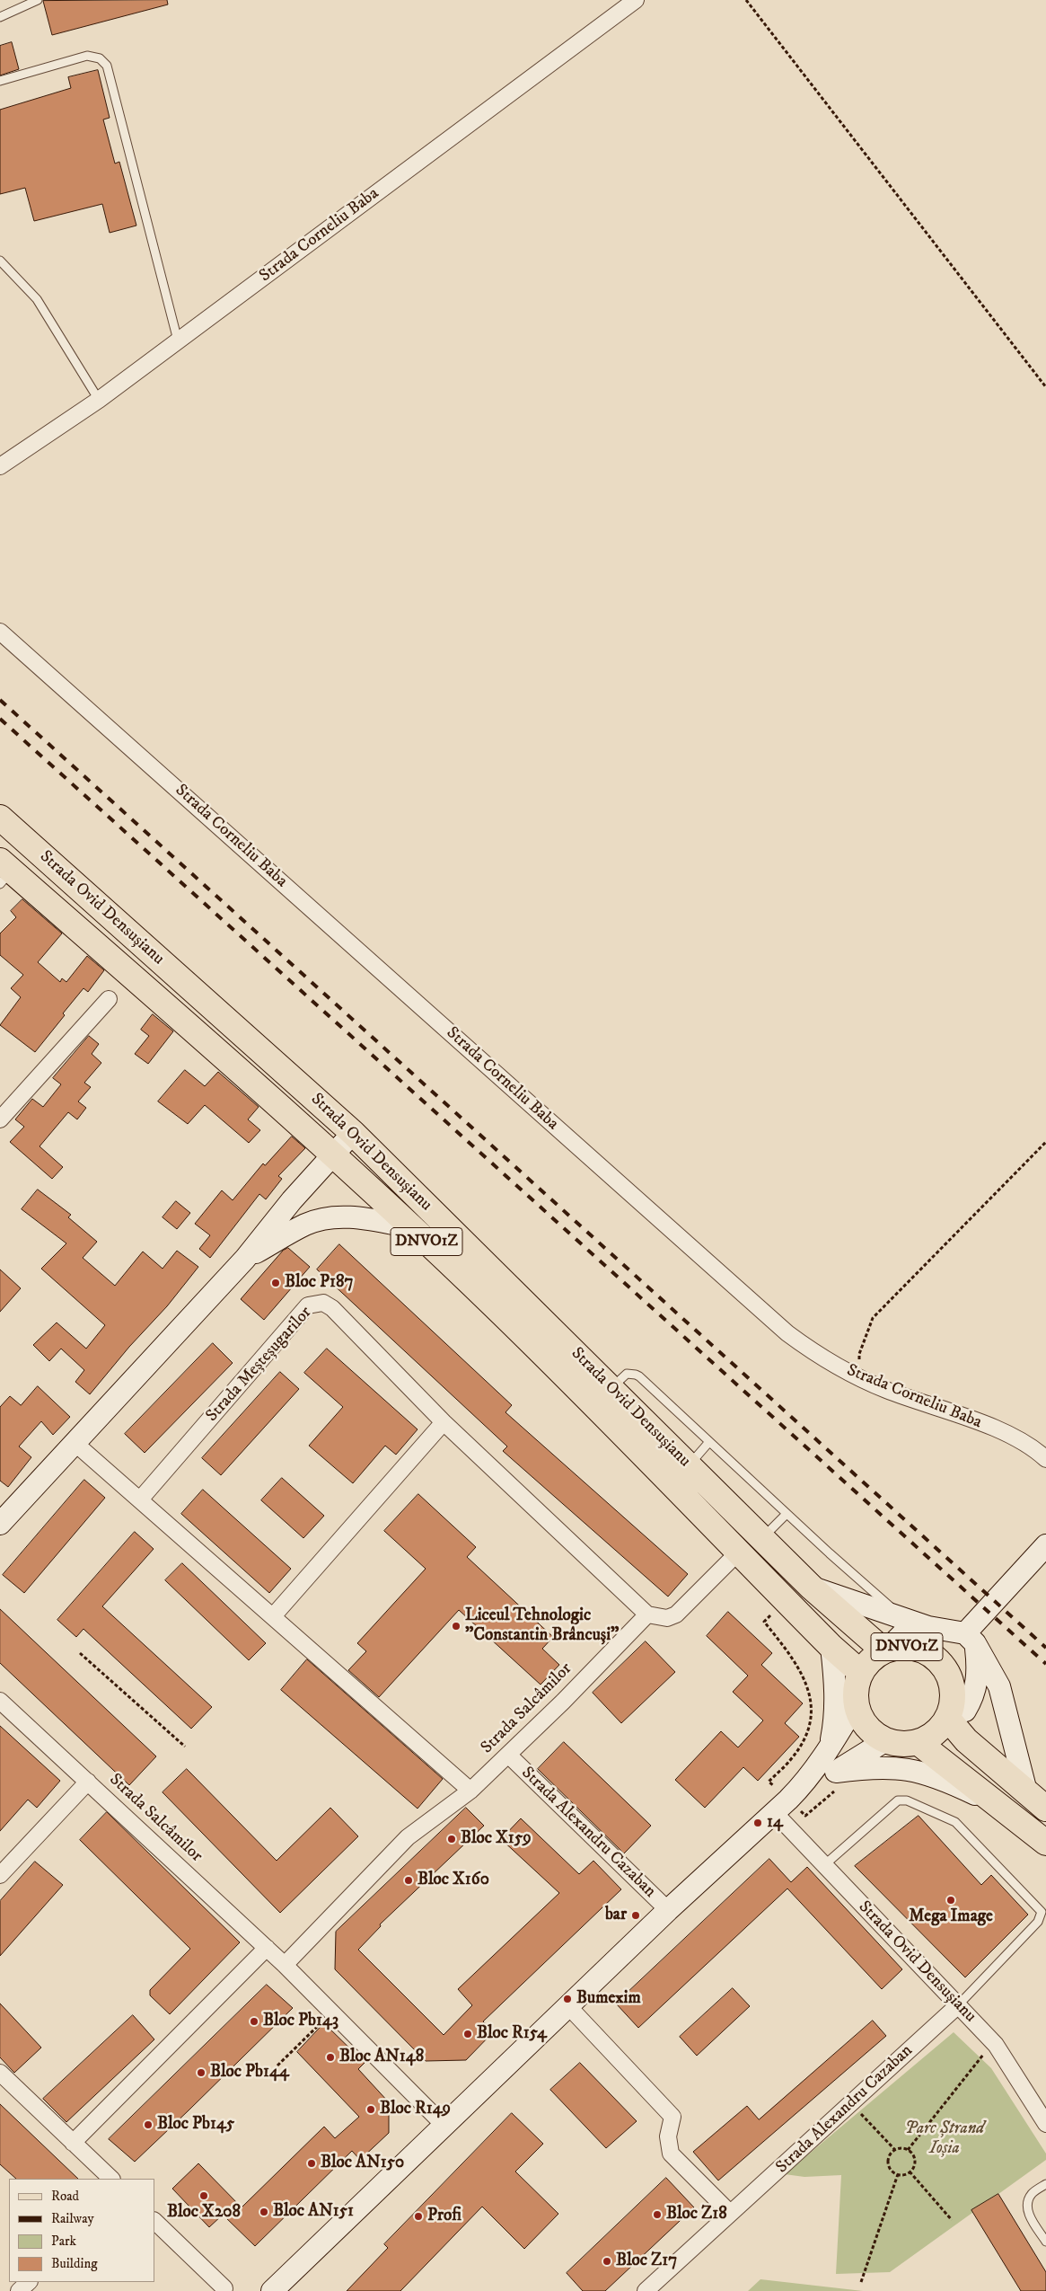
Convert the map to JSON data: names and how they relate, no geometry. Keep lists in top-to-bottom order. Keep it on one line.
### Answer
{"streets":{"main road":["Strada Ovid Densușianu","DNVO1Z","Strada Alexandru Cazaban"],"street":["Strada Corneliu Baba","Strada Meșteșugarilor","Strada Salcâmilor"]},"crossings":[["Strada Ovid Densușianu","DNVO1Z"],["Strada Ovid Densușianu","Strada Alexandru Cazaban"],["DNVO1Z","Strada Alexandru Cazaban"],["Strada Salcâmilor","Strada Alexandru Cazaban"]],"parks":["Parc Ștrand Ioșia"],"places":["Bloc P187","Liceul Tehnologic \"Constantin Brâncuși\"","14","Bloc X159","Bloc X160","Mega Image","bar","Bumexim","Bloc Pb143","Bloc R154","Bloc AN148","Bloc Pb144","Bloc R149","Bloc Pb145","Bloc AN150","Bloc X208","Bloc AN151","Bloc Z18","Profi","Bloc Z17"],"legend":["Road","Railway","Park","Building"]}
